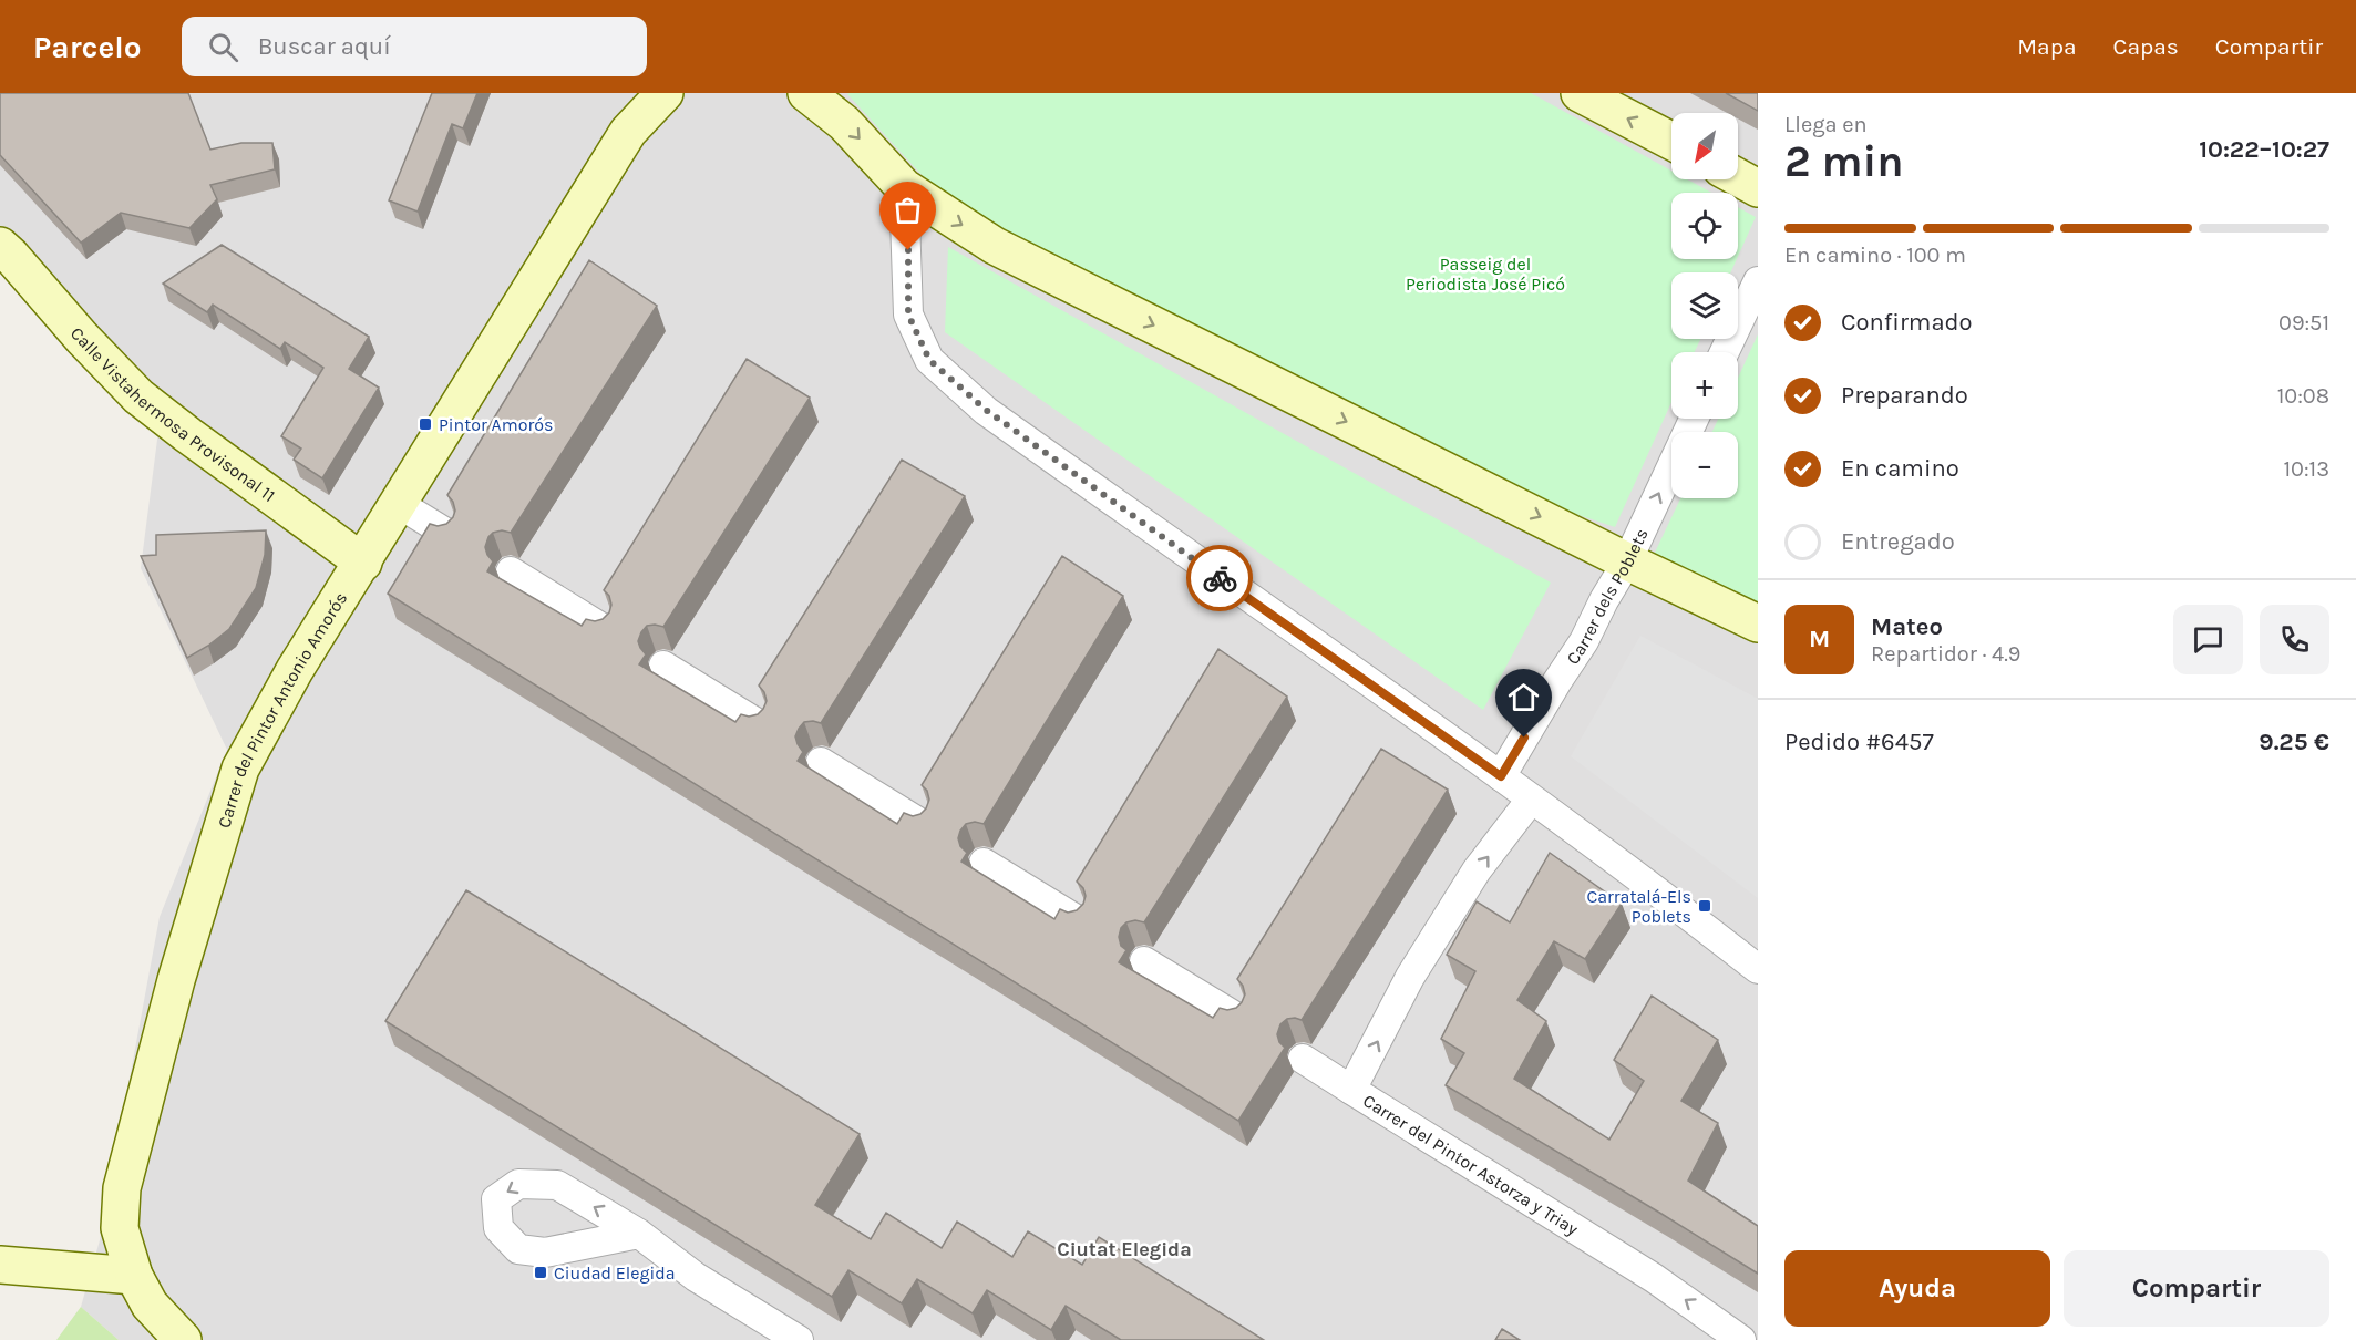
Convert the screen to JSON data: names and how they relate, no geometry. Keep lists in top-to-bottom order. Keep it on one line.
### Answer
{"streets":{"street":["Calle Vistahermosa Provisonal 11","Carrer dels Poblets","Carrer del Pintor Antonio Amorós","Carrer del Pintor Astorza y Triay"]},"crossings":[["Calle Vistahermosa Provisonal 11","Carrer del Pintor Antonio Amorós"]],"one_way":["Carrer dels Poblets"],"districts":["Ciutat Elegida"],"parks":["Passeig del Periodista José Picó"],"places":{"transit":["Pintor Amorós","Carratalá-Els Poblets","Ciudad Elegida"]},"north":"bottom left","page":{"header":"Parcelo","search":"Buscar aquí","nav":["Mapa","Capas","Compartir"],"heading":["2 min","Llega en","10:22–10:27"],"panel":["Mateo","Repartidor · 4.9","Pedido #6457","9.25 €"],"map_buttons":["+","−"],"bar":"En camino · 100 m","list":[["Confirmado","09:51"],["Preparando","10:08"],["En camino","10:13"],"Entregado"],"round":"M","buttons":["Ayuda","Compartir"]}}
